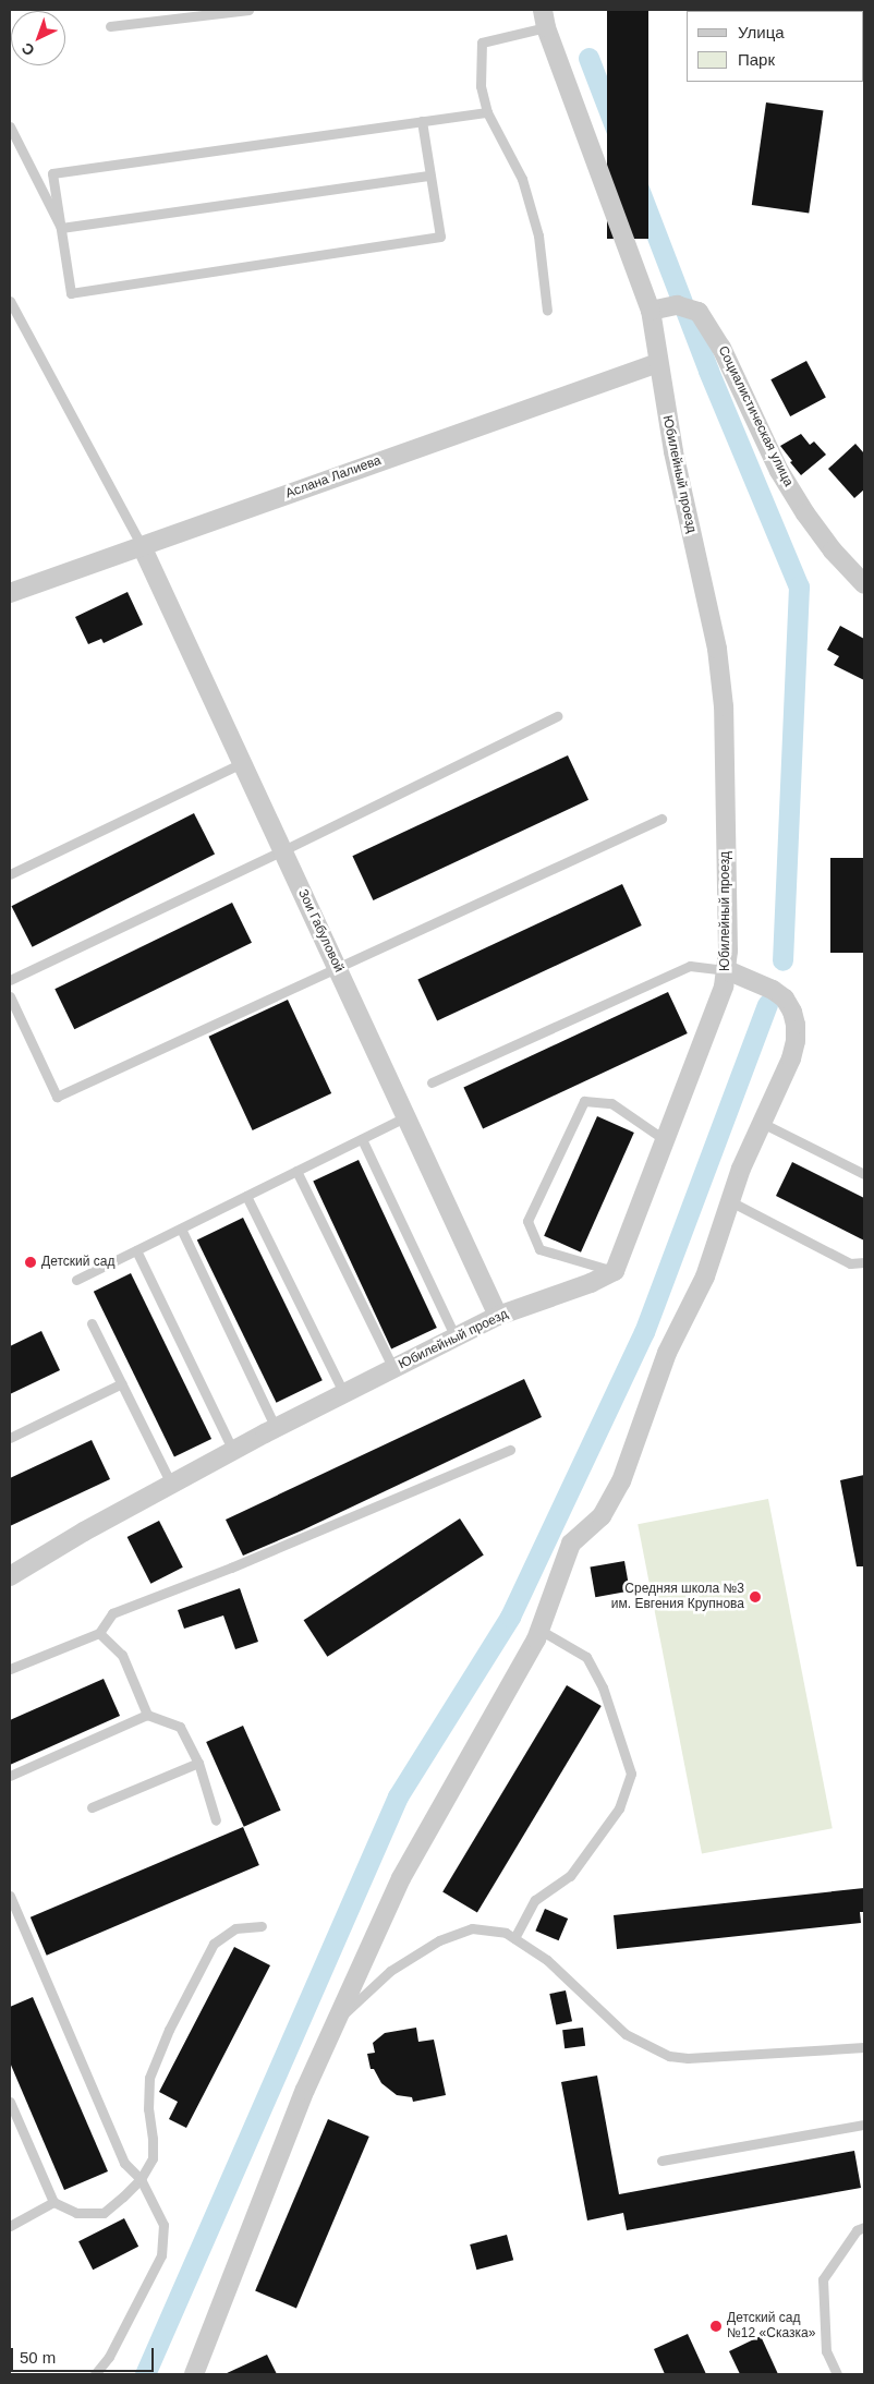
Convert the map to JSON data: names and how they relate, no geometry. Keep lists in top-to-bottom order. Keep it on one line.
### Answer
{"streets":{"street":["Социалистическая улица","Юбилейный проезд","Аслана Лалиева","Зои Габуловой"]},"crossings":[["Социалистическая улица","Юбилейный проезд"],["Юбилейный проезд","Аслана Лалиева"],["Юбилейный проезд","Зои Габуловой"],["Аслана Лалиева","Зои Габуловой"]],"places":["Детский сад","Средняя школа №3 им. Евгения Крупнова","Детский сад №12 «Сказка»"],"legend":["Улица","Парк"],"scale_bar":"50 m","north":"bottom left"}
